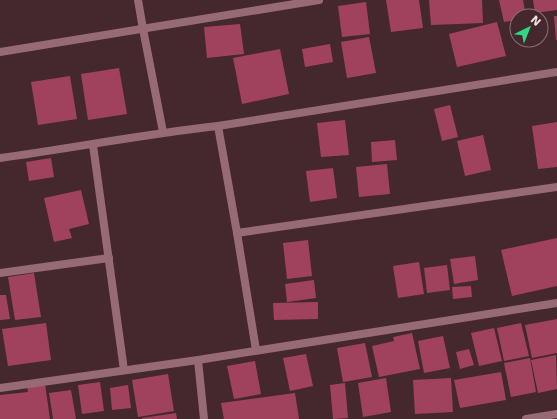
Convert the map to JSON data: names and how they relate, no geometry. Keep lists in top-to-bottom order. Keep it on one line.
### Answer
{"north":"top right"}
